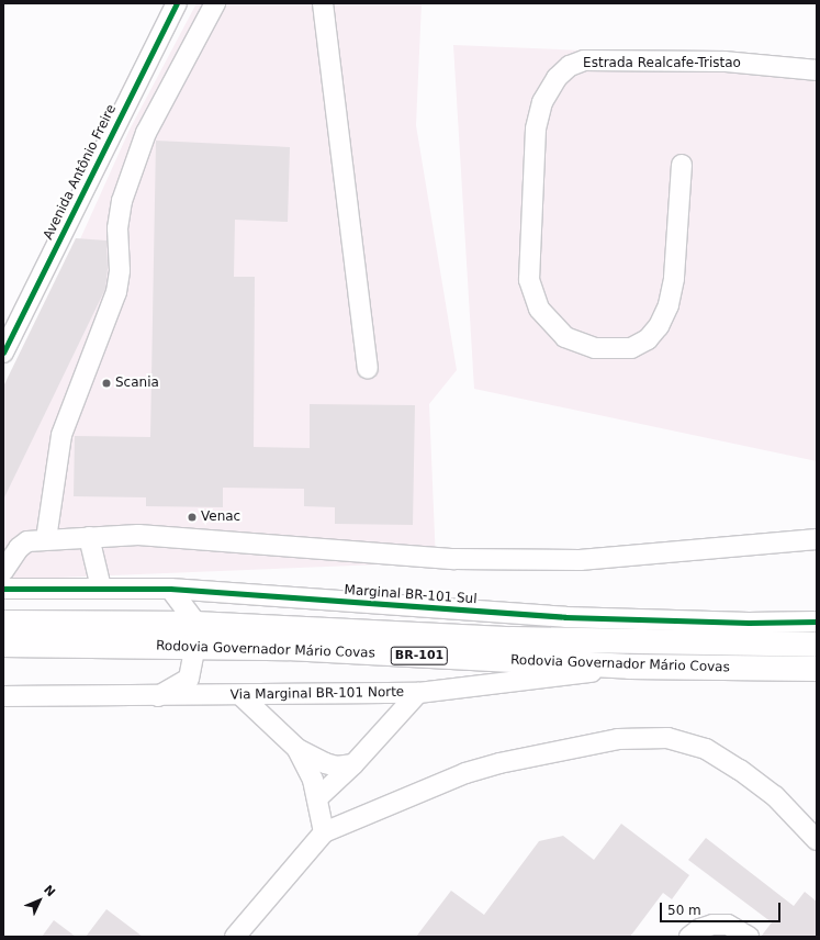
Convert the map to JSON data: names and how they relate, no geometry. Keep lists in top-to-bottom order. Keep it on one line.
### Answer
{"streets":{"highway":["Rodovia Governador Mário Covas","BR-101"],"street":["Estrada Realcafe-Tristao","Avenida Antônio Freire","Marginal BR-101 Sul","Via Marginal BR-101 Norte"]},"crossings":[["Rodovia Governador Mário Covas","Via Marginal BR-101 Norte"]],"places":["Scania","Venac"],"scale_bar":"50 m","north":"top right"}
